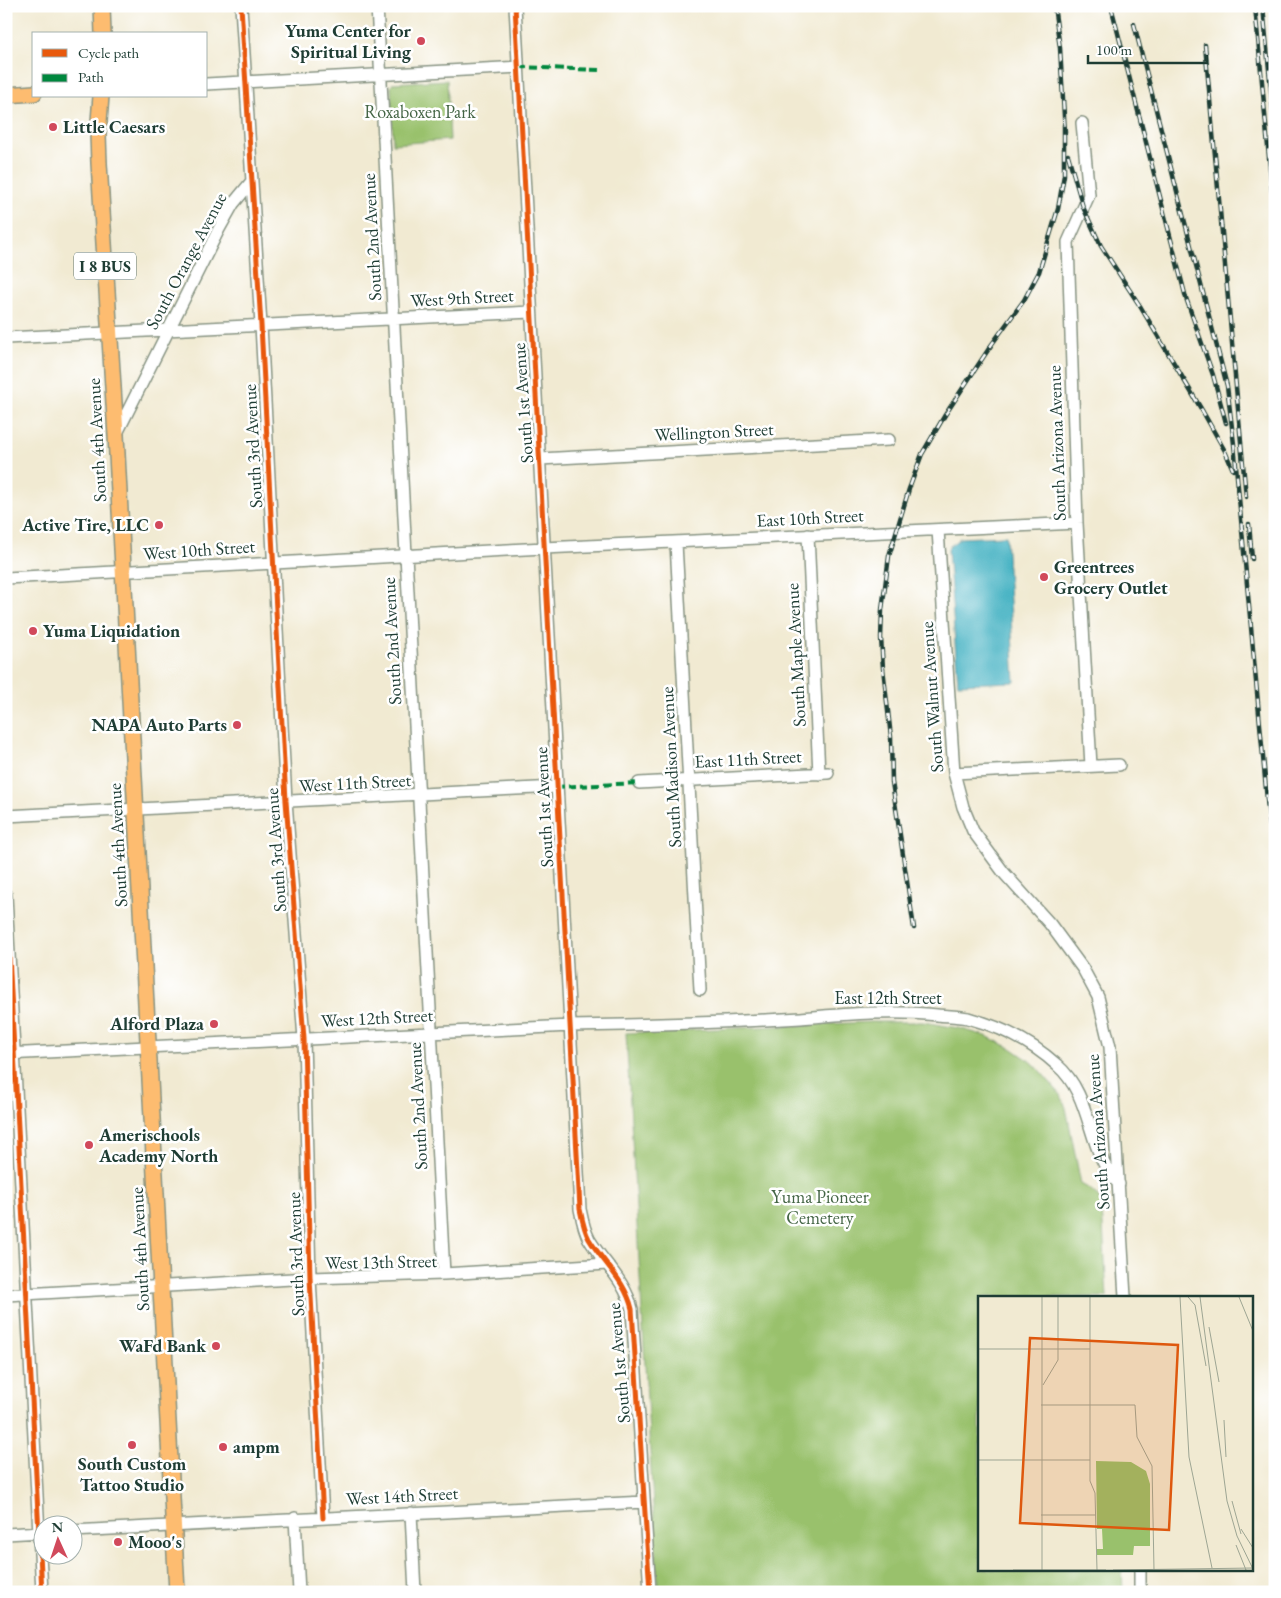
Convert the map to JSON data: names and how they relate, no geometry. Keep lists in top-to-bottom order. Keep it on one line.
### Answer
{"streets":{"main road":["I 8 BUS","South 4th Avenue"],"street":["South 2nd Avenue","South Orange Avenue","West 9th Street","South 1st Avenue","Wellington Street","South Arizona Avenue","South 3rd Avenue","East 10th Street","West 10th Street","South Maple Avenue","South Walnut Avenue","East 11th Street","South Madison Avenue","West 11th Street","East 12th Street","West 12th Street","West 13th Street","West 14th Street"]},"crossings":[["South 2nd Avenue","West 9th Street"],["South 2nd Avenue","West 10th Street"],["South 2nd Avenue","West 11th Street"],["South 2nd Avenue","West 12th Street"],["South 2nd Avenue","West 13th Street"],["South Orange Avenue","West 9th Street"],["South Orange Avenue","South 4th Avenue"],["South Orange Avenue","South 3rd Avenue"],["West 9th Street","South 1st Avenue"],["West 9th Street","South 4th Avenue"],["West 9th Street","South 3rd Avenue"],["South 1st Avenue","Wellington Street"],["South 1st Avenue","East 10th Street"],["South 1st Avenue","West 10th Street"],["South 1st Avenue","West 11th Street"],["South 1st Avenue","East 12th Street"],["South 1st Avenue","West 12th Street"],["South 1st Avenue","West 13th Street"],["South 1st Avenue","West 14th Street"],["South 4th Avenue","West 10th Street"],["South 4th Avenue","West 11th Street"],["South 4th Avenue","West 12th Street"],["South 4th Avenue","West 13th Street"],["South 4th Avenue","West 14th Street"],["South Arizona Avenue","East 10th Street"],["South Arizona Avenue","South Walnut Avenue"],["South Arizona Avenue","East 12th Street"],["South 3rd Avenue","West 10th Street"],["South 3rd Avenue","West 11th Street"],["South 3rd Avenue","West 12th Street"],["South 3rd Avenue","West 13th Street"],["South 3rd Avenue","West 14th Street"],["East 10th Street","West 10th Street"],["East 10th Street","South Maple Avenue"],["East 10th Street","South Walnut Avenue"],["East 10th Street","South Madison Avenue"],["South Maple Avenue","East 11th Street"],["East 11th Street","South Madison Avenue"],["East 12th Street","West 12th Street"]],"parks":["Roxaboxen Park","Yuma Pioneer Cemetery"],"places":["Yuma Center for Spiritual Living","Little Caesars","Active Tire, LLC","Greentrees Grocery Outlet","Yuma Liquidation","NAPA Auto Parts","Alford Plaza","Amerischools Academy North","WaFd Bank","South Custom Tattoo Studio","ampm","Mooo's"],"legend":["Cycle path","Path"],"scale_bar":"100 m","north":"top"}
